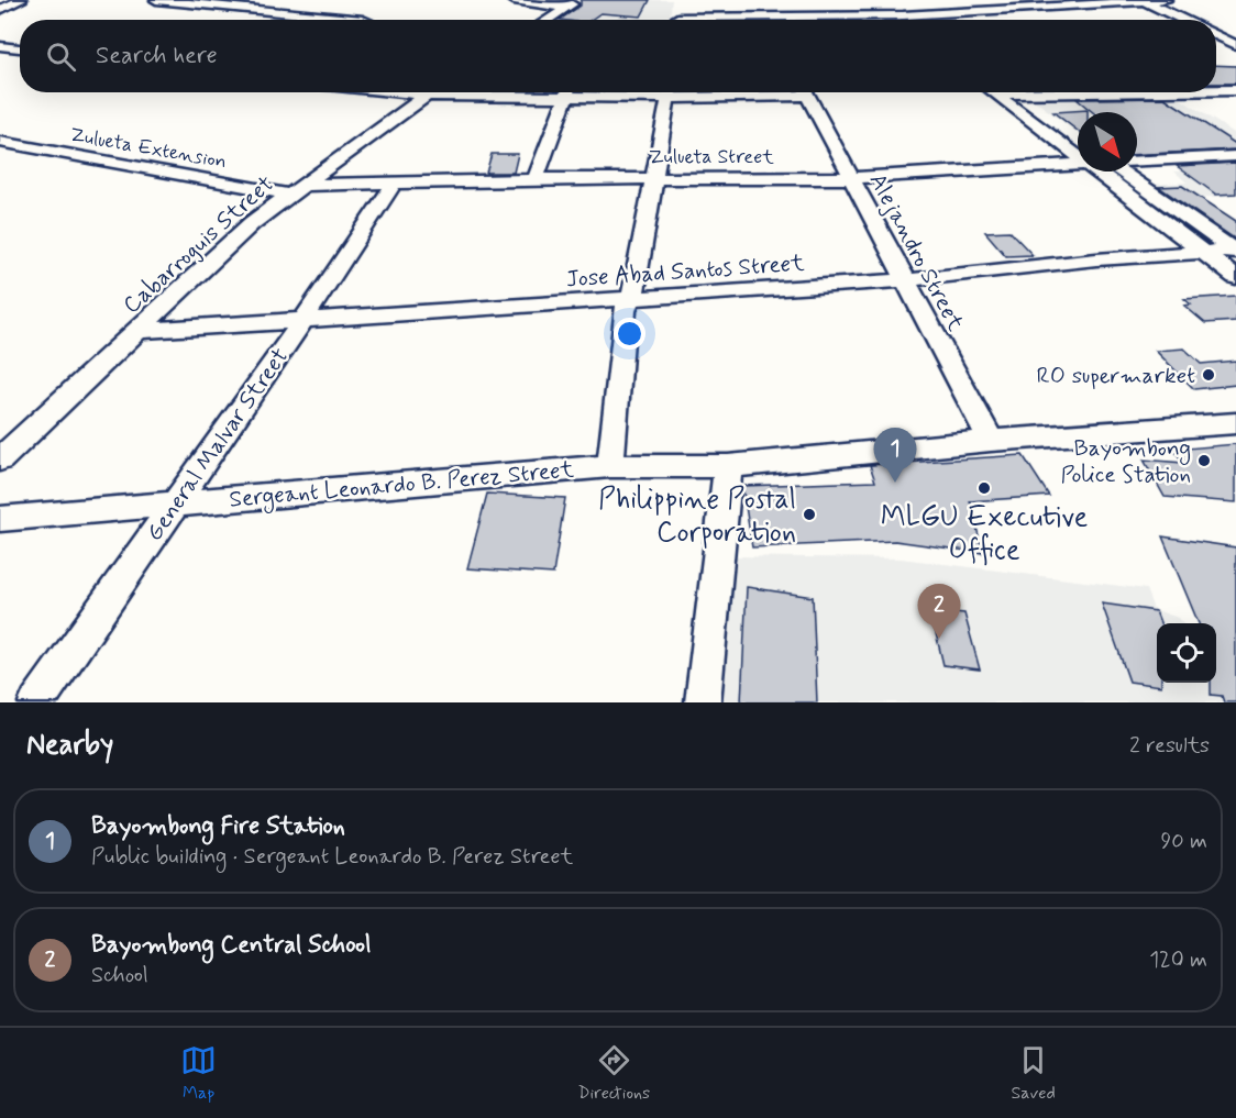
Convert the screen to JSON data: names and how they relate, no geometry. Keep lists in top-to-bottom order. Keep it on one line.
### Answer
{"streets":{"street":["Zulueta Extension","Zulueta Street","Cabarroguis Street","Alejandro Street","Jose Abad Santos Street","General Malvar Street","Sergeant Leonardo B. Perez Street"]},"crossings":[["Zulueta Extension","Zulueta Street"],["Zulueta Extension","Cabarroguis Street"],["Zulueta Street","Cabarroguis Street"],["Zulueta Street","Alejandro Street"],["Zulueta Street","General Malvar Street"],["Cabarroguis Street","Jose Abad Santos Street"],["Alejandro Street","Jose Abad Santos Street"],["Alejandro Street","Sergeant Leonardo B. Perez Street"],["Jose Abad Santos Street","General Malvar Street"],["General Malvar Street","Sergeant Leonardo B. Perez Street"]],"places":["RO supermarket","Bayombong Police Station","MLGU Executive Office","Philippine Postal Corporation"],"north":"bottom right","page":{"search":"Search here","pins":["1","2"],"heading":["Nearby","2 results"],"list":[{"mark":"1","name":"Bayombong Fire Station","note":"Public building · Sergeant Leonardo B. Perez Street","value":"90 m"},{"mark":"2","name":"Bayombong Central School","note":"School","value":"120 m"}],"nav":["Map","Directions","Saved"]}}
